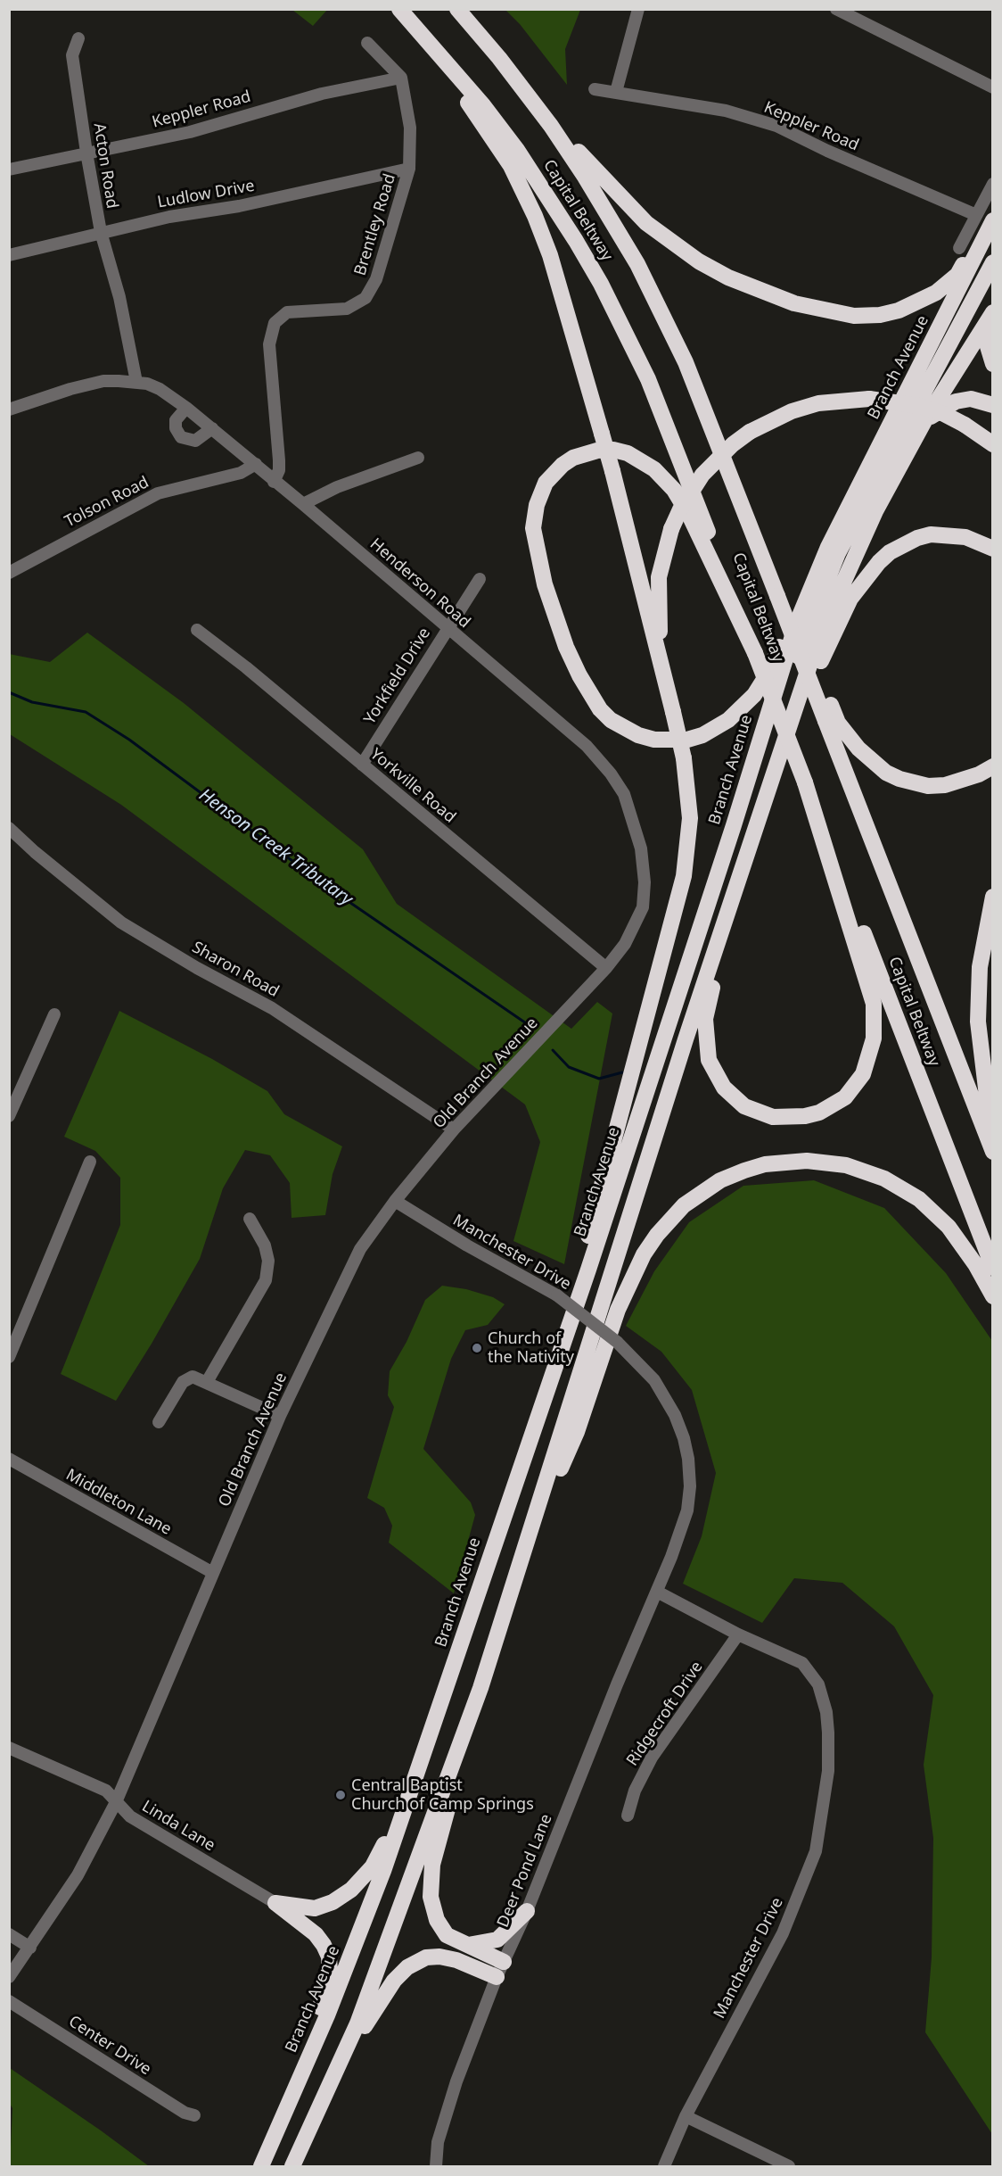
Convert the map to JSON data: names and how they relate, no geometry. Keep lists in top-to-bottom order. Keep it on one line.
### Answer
{"streets":{"highway":["Capital Beltway","Branch Avenue"],"street":["Keppler Road","Acton Road","Ludlow Drive","Brentley Road","Tolson Road","Henderson Road","Yorkfield Drive","Yorkville Road","Sharon Road","Old Branch Avenue","Manchester Drive","Middleton Lane","Ridgecroft Drive","Linda Lane","Deer Pond Lane","Center Drive"]},"crossings":[["Keppler Road","Acton Road"],["Keppler Road","Brentley Road"],["Acton Road","Ludlow Drive"],["Acton Road","Henderson Road"],["Ludlow Drive","Brentley Road"],["Brentley Road","Henderson Road"],["Tolson Road","Henderson Road"],["Henderson Road","Yorkfield Drive"],["Henderson Road","Yorkville Road"],["Henderson Road","Old Branch Avenue"],["Yorkfield Drive","Yorkville Road"],["Yorkville Road","Old Branch Avenue"],["Sharon Road","Old Branch Avenue"],["Old Branch Avenue","Manchester Drive"],["Old Branch Avenue","Middleton Lane"],["Old Branch Avenue","Linda Lane"],["Manchester Drive","Ridgecroft Drive"],["Manchester Drive","Deer Pond Lane"]],"water":["Henson Creek Tributary"],"places":["Church of the Nativity","Central Baptist Church of Camp Springs"]}
